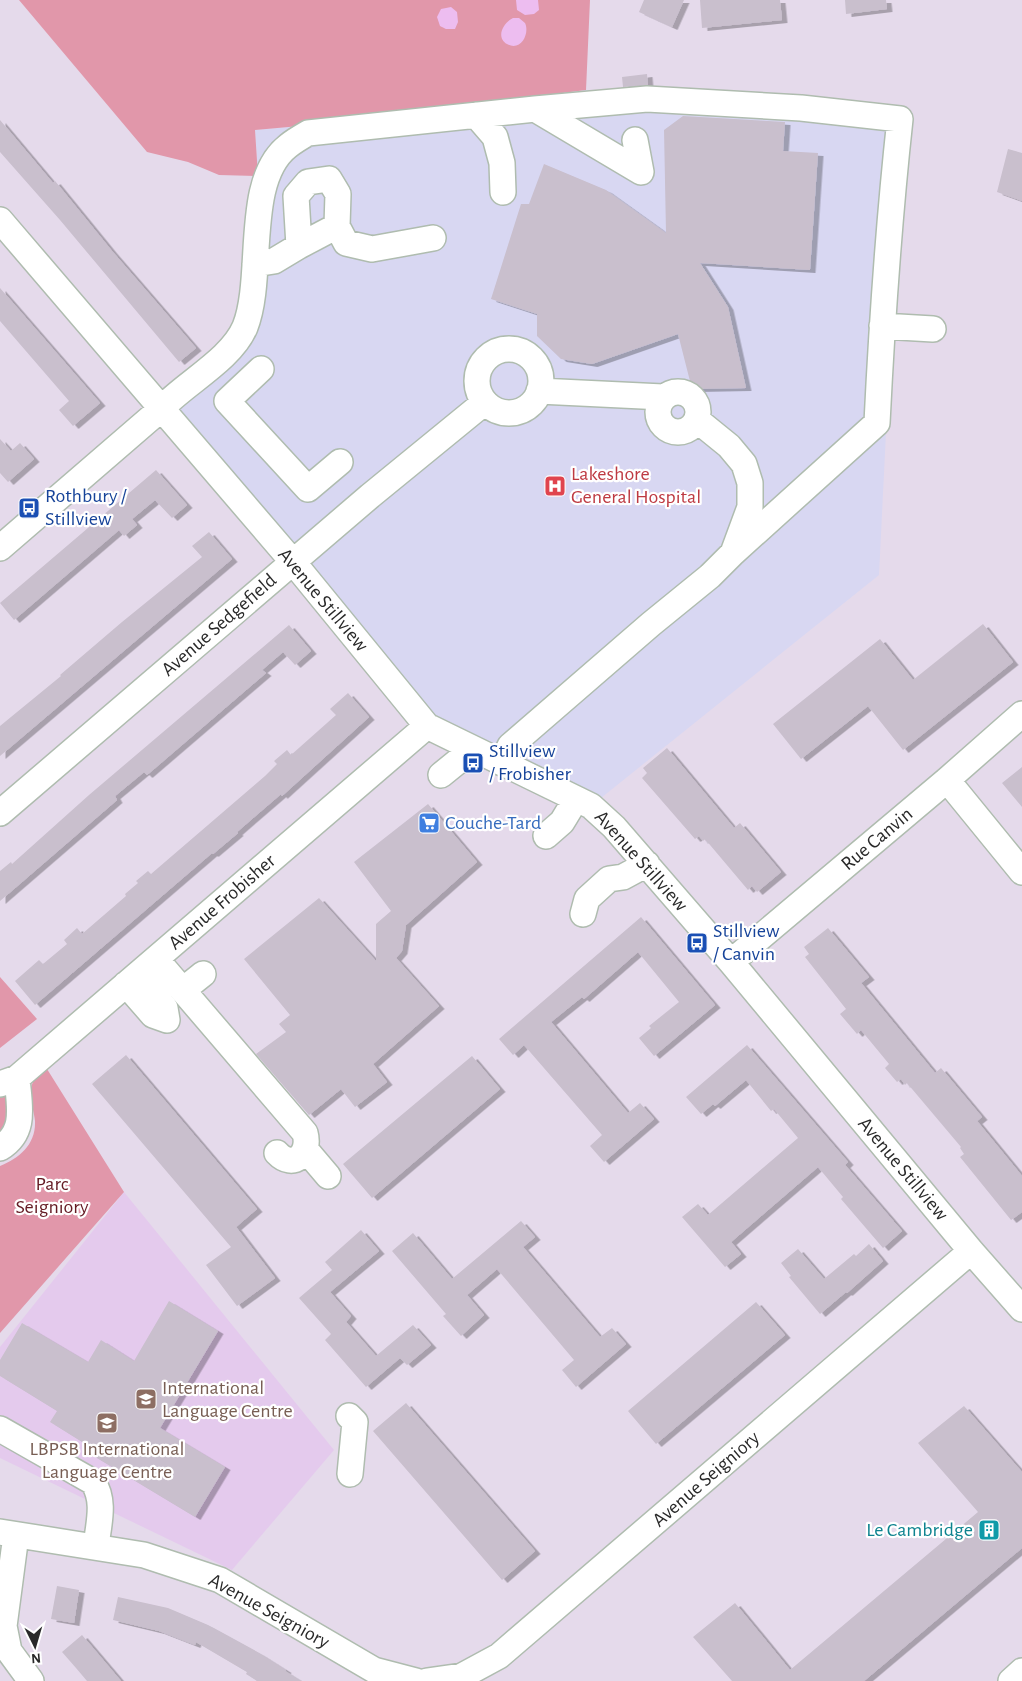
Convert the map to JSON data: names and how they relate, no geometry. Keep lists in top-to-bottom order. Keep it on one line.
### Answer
{"streets":{"street":["Avenue Stillview","Avenue Sedgefield","Rue Canvin","Avenue Frobisher","Avenue Seigniory"]},"crossings":[["Avenue Stillview","Avenue Sedgefield"],["Avenue Stillview","Rue Canvin"],["Avenue Stillview","Avenue Frobisher"],["Avenue Stillview","Avenue Seigniory"]],"parks":["Parc Seigniory"],"places":{"hospital":["Lakeshore General Hospital"],"bus stop":["Rothbury / Stillview","Stillview / Frobisher","Stillview / Canvin"],"supermarket":["Couche-Tard"],"school or university":["International Language Centre","LBPSB International Language Centre"],"building":["Le Cambridge"]},"north":"bottom"}
